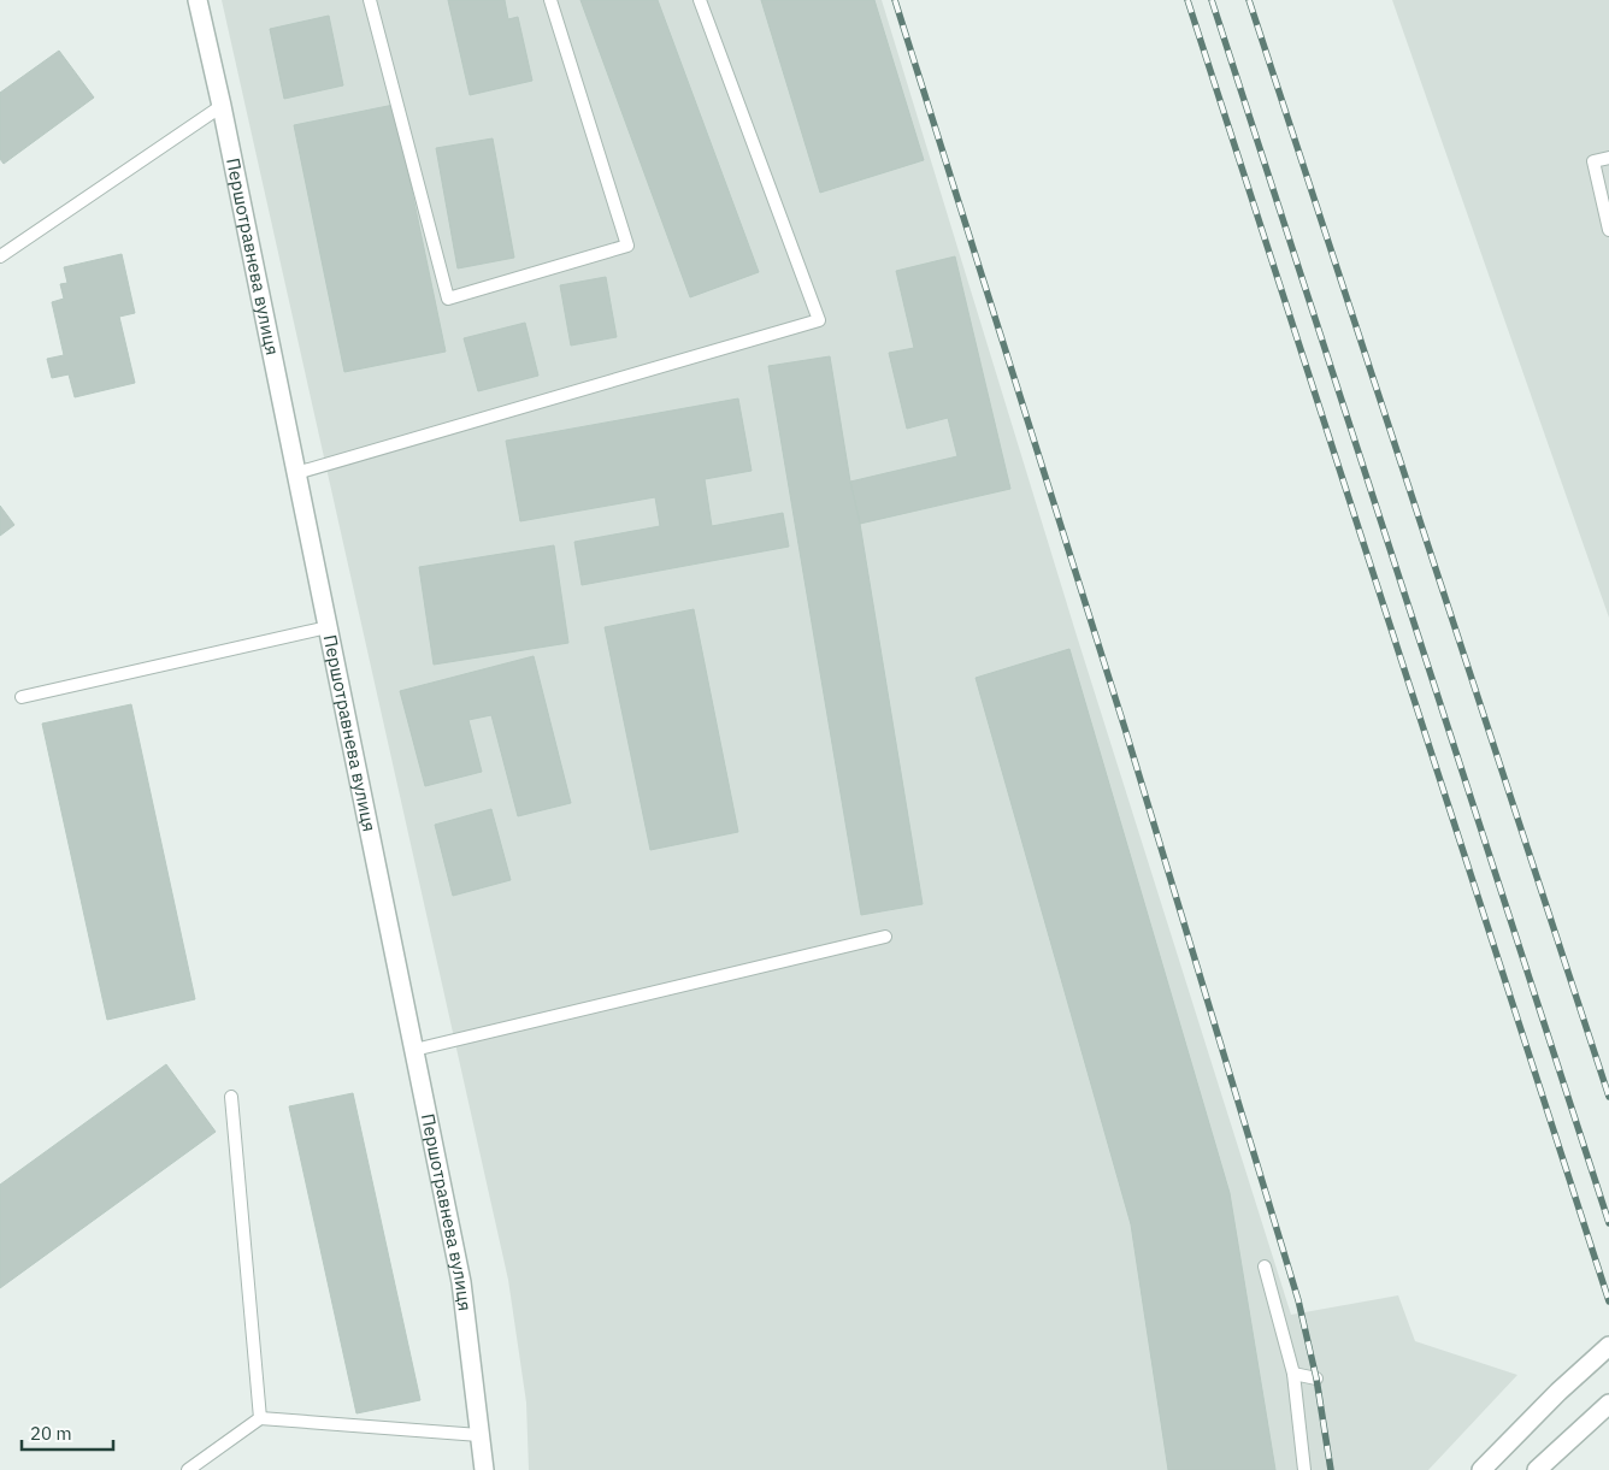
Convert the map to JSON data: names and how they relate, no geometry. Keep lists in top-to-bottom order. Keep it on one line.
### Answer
{"streets":{"street":["Першотравнева вулиця"]},"scale_bar":"20 m"}
